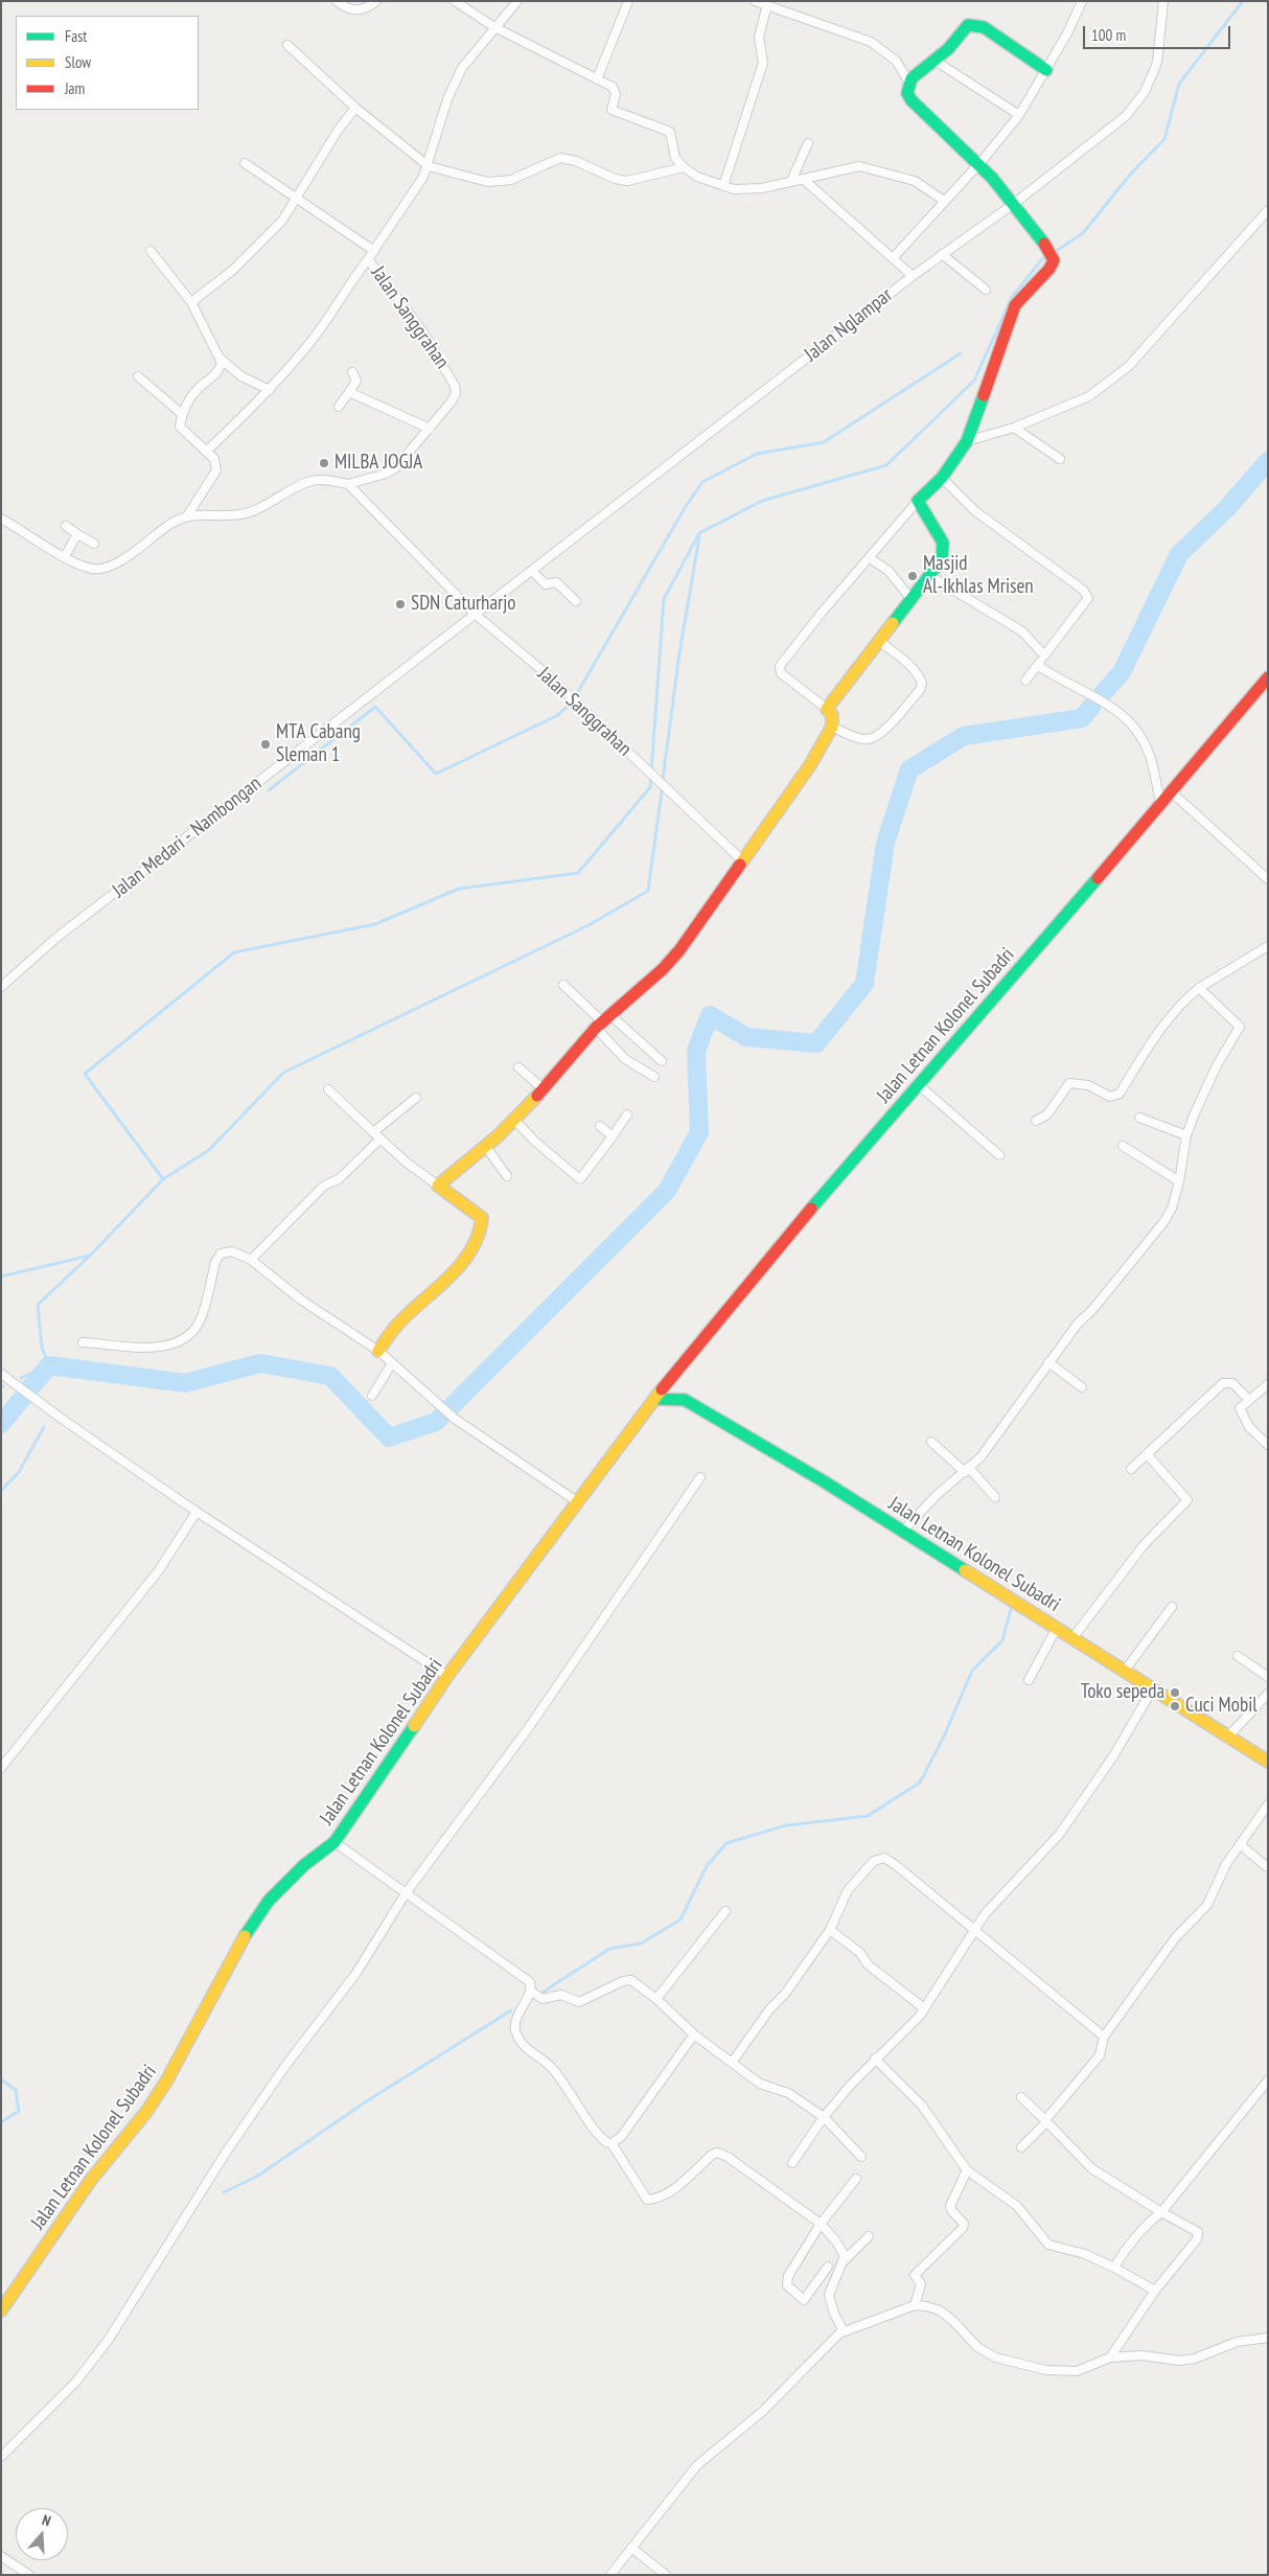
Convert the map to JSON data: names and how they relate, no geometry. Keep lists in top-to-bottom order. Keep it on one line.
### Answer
{"streets":{"main road":["Jalan Letnan Kolonel Subadri"],"street":["Jalan Sanggrahan","Jalan Nglampar","Jalan Medari - Nambongan"]},"crossings":[["Jalan Sanggrahan","Jalan Nglampar"],["Jalan Sanggrahan","Jalan Medari - Nambongan"],["Jalan Nglampar","Jalan Medari - Nambongan"]],"places":["MILBA JOGJA","Masjid Al-Ikhlas Mrisen","SDN Caturharjo","MTA Cabang Sleman 1","Toko sepeda","Cuci Mobil"],"legend":["Fast","Slow","Jam"],"scale_bar":"100 m","north":"top"}
